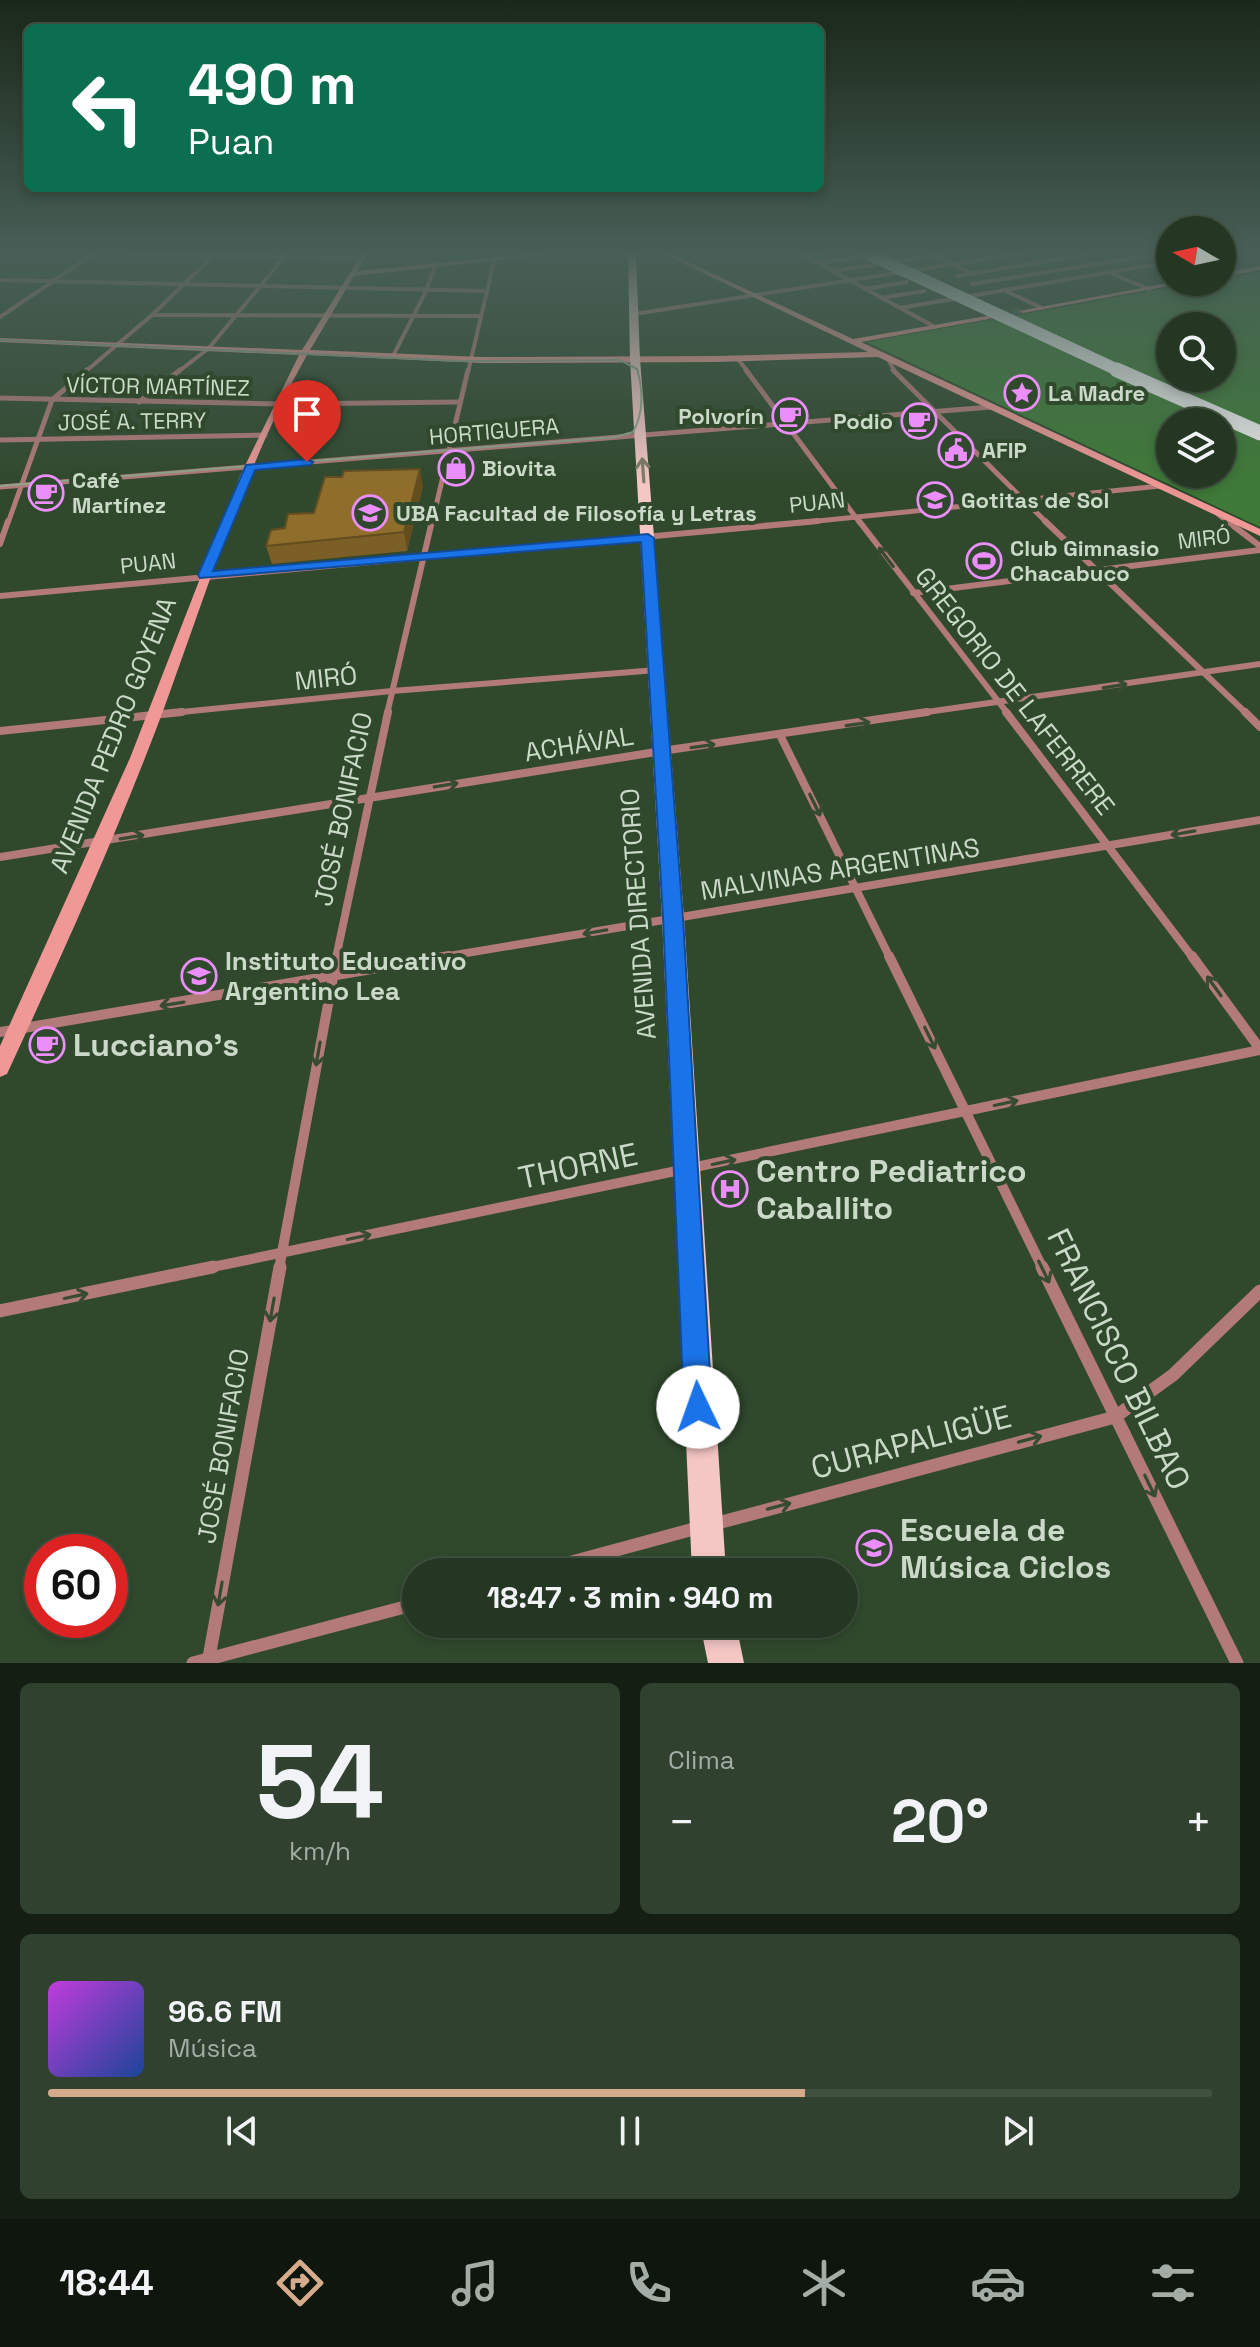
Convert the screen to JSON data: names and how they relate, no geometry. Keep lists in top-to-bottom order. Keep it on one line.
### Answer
{"streets":{"main road":["AVENIDA DIRECTORIO"],"street":["VÍCTOR MARTÍNEZ","JOSÉ A. TERRY","HORTIGUERA","PUAN","MIRÓ","GREGORIO DE LAFERRERE","AVENIDA PEDRO GOYENA","ACHÁVAL","JOSÉ BONIFACIO","MALVINAS ARGENTINAS","THORNE","FRANCISCO BILBAO","CURAPALIGÜE"]},"crossings":[["VÍCTOR MARTÍNEZ","AVENIDA PEDRO GOYENA"],["VÍCTOR MARTÍNEZ","JOSÉ BONIFACIO"],["JOSÉ A. TERRY","AVENIDA PEDRO GOYENA"],["HORTIGUERA","GREGORIO DE LAFERRERE"],["HORTIGUERA","AVENIDA PEDRO GOYENA"],["HORTIGUERA","JOSÉ BONIFACIO"],["HORTIGUERA","AVENIDA DIRECTORIO"],["PUAN","GREGORIO DE LAFERRERE"],["PUAN","AVENIDA PEDRO GOYENA"],["PUAN","JOSÉ BONIFACIO"],["PUAN","AVENIDA DIRECTORIO"],["MIRÓ","GREGORIO DE LAFERRERE"],["MIRÓ","AVENIDA PEDRO GOYENA"],["MIRÓ","JOSÉ BONIFACIO"],["MIRÓ","AVENIDA DIRECTORIO"],["GREGORIO DE LAFERRERE","ACHÁVAL"],["GREGORIO DE LAFERRERE","MALVINAS ARGENTINAS"],["GREGORIO DE LAFERRERE","THORNE"],["AVENIDA PEDRO GOYENA","ACHÁVAL"],["AVENIDA PEDRO GOYENA","MALVINAS ARGENTINAS"],["ACHÁVAL","JOSÉ BONIFACIO"],["ACHÁVAL","AVENIDA DIRECTORIO"],["ACHÁVAL","FRANCISCO BILBAO"],["JOSÉ BONIFACIO","MALVINAS ARGENTINAS"],["JOSÉ BONIFACIO","THORNE"],["MALVINAS ARGENTINAS","AVENIDA DIRECTORIO"],["MALVINAS ARGENTINAS","FRANCISCO BILBAO"],["AVENIDA DIRECTORIO","THORNE"],["AVENIDA DIRECTORIO","CURAPALIGÜE"],["THORNE","FRANCISCO BILBAO"],["FRANCISCO BILBAO","CURAPALIGÜE"]],"one_way":["GREGORIO DE LAFERRERE","ACHÁVAL","JOSÉ BONIFACIO","MALVINAS ARGENTINAS","THORNE","FRANCISCO BILBAO","CURAPALIGÜE"],"places":{"place":["La Madre"],"cafe":["Polvorín","Podio","Café Martínez","Lucciano’s"],"public building":["AFIP"],"shop":["Biovita"],"school or university":["Gotitas de Sol","UBA Facultad de Filosofía y Letras","Instituto Educativo Argentino Lea","Escuela de Música Ciclos"],"sports":["Club Gimnasio Chacabuco"],"hospital":["Centro Pediatrico Caballito"]},"north":"left","page":{"turn":["490 m","Puan"],"limit":"60","trip":"18:47 · 3 min · 940 m","tile":[["54","km/h"],"Clima"],"heat":["−","20°","+"],"song":["96.6 FM","Música"],"tabs":"18:44"}}
